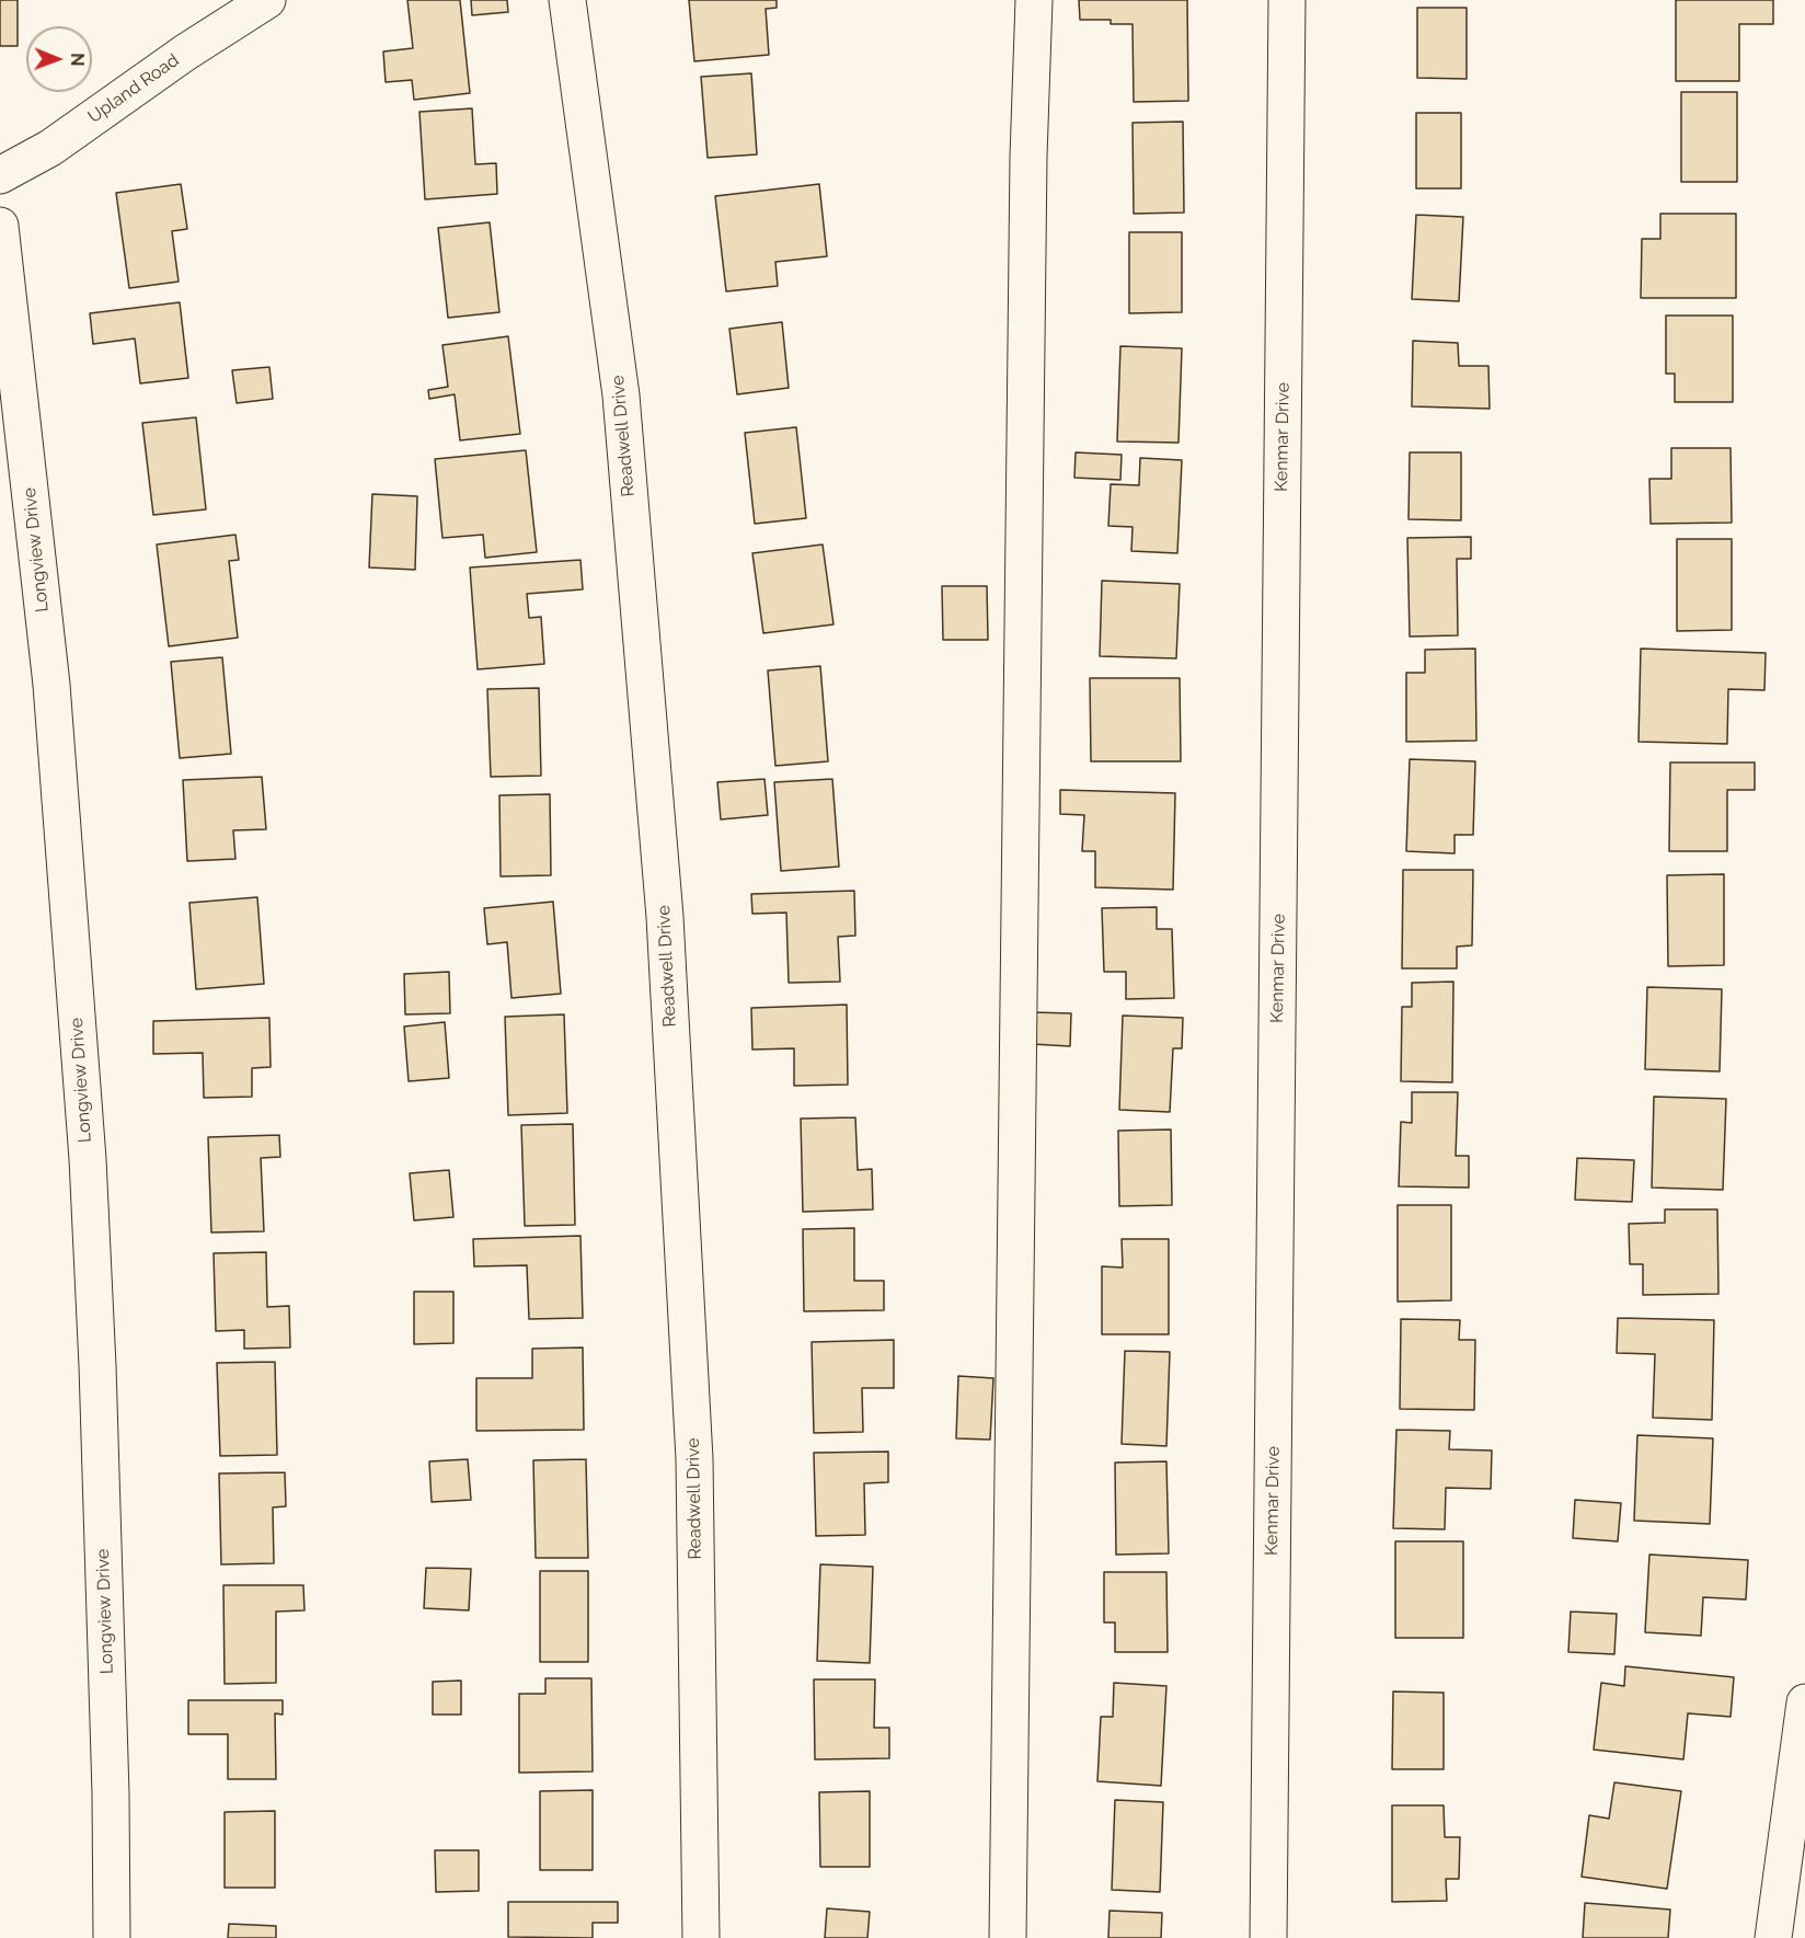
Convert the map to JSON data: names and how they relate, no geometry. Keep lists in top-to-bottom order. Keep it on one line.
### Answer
{"streets":{"street":["Upland Road","Readwell Drive","Kenmar Drive","Longview Drive"]},"north":"right"}
